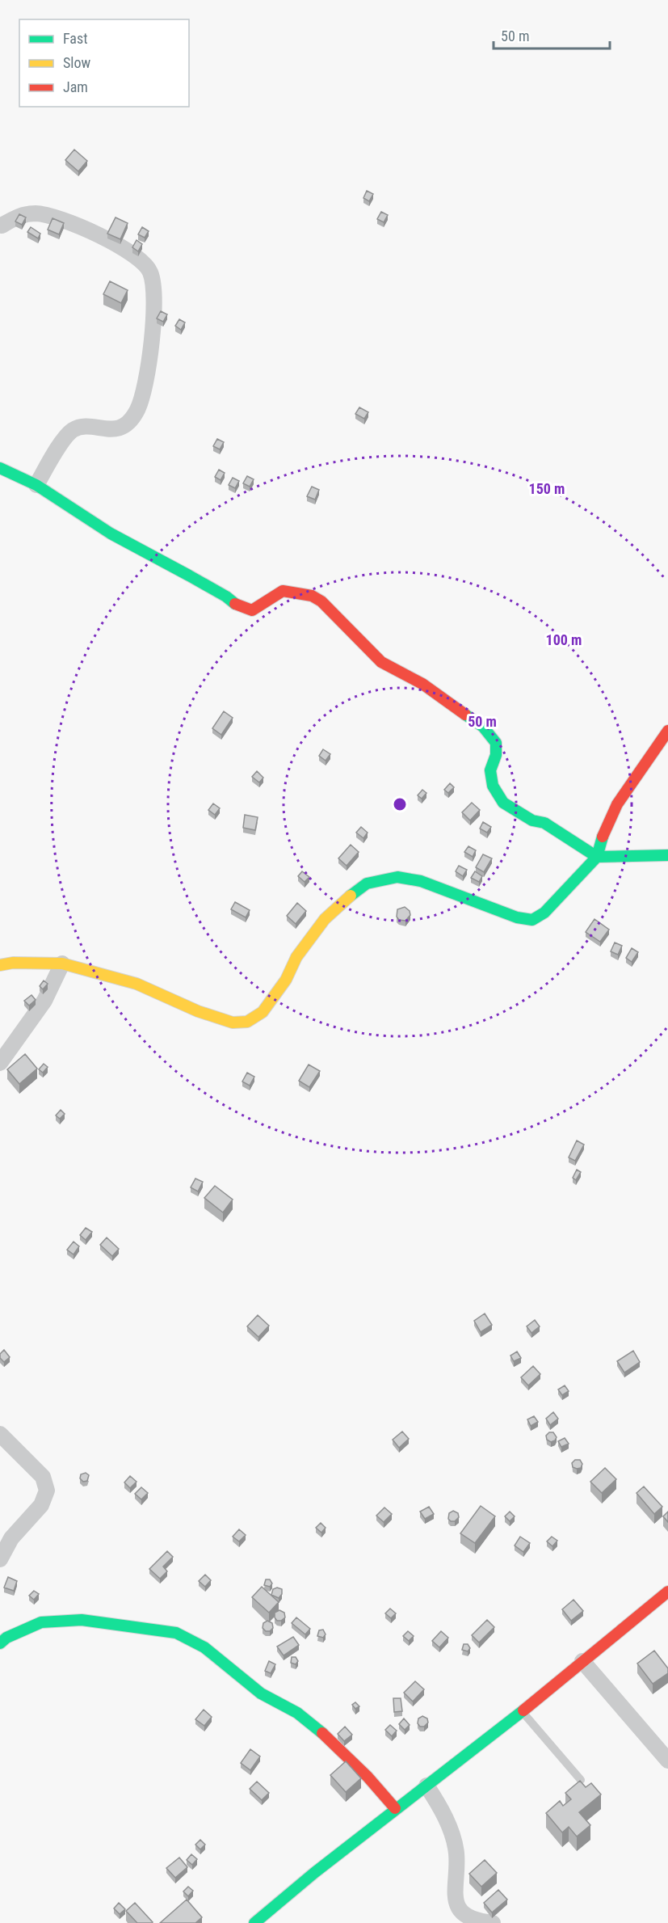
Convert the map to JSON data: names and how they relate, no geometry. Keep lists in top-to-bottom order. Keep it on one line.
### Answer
{"legend":["Fast","Slow","Jam"],"scale_bar":"50 m","rings":["150 m","100 m","50 m"]}
